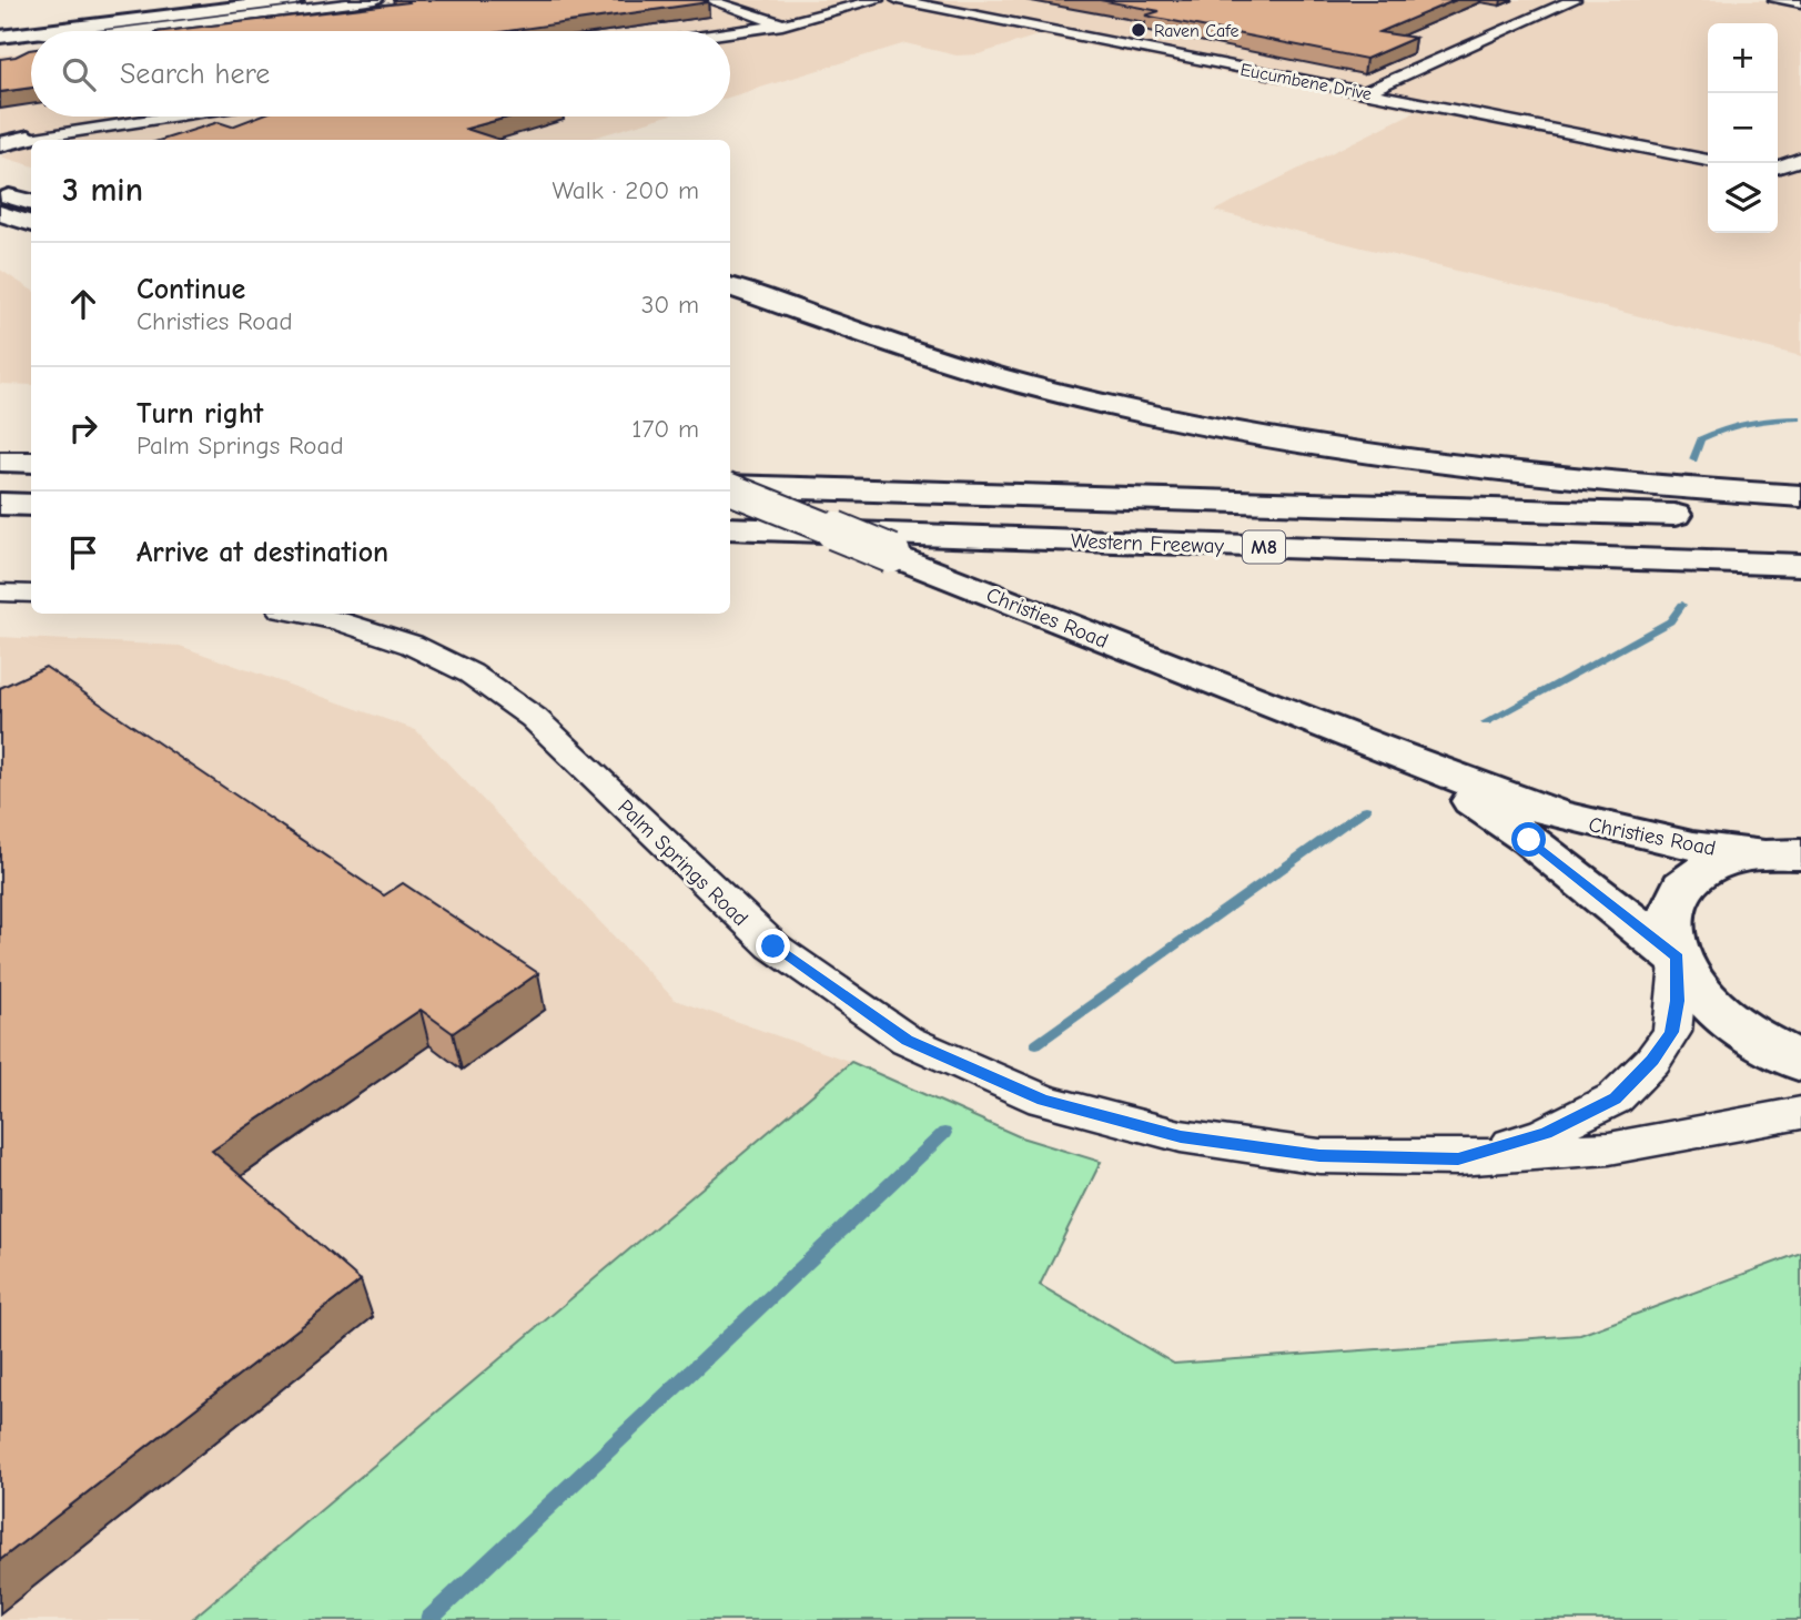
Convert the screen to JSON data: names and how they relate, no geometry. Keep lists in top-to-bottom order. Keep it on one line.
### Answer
{"streets":{"main road":["Western Freeway","M8","Christies Road"],"street":["Eucumbene Drive","Palm Springs Road"]},"crossings":[["Christies Road","Palm Springs Road"]],"places":["Raven Cafe"],"page":{"map_buttons":["+","−"],"search":"Search here","heading":["3 min","Walk · 200 m"],"list":[["Continue","Christies Road","30 m"],["Turn right","Palm Springs Road","170 m"],"Arrive at destination"]}}
